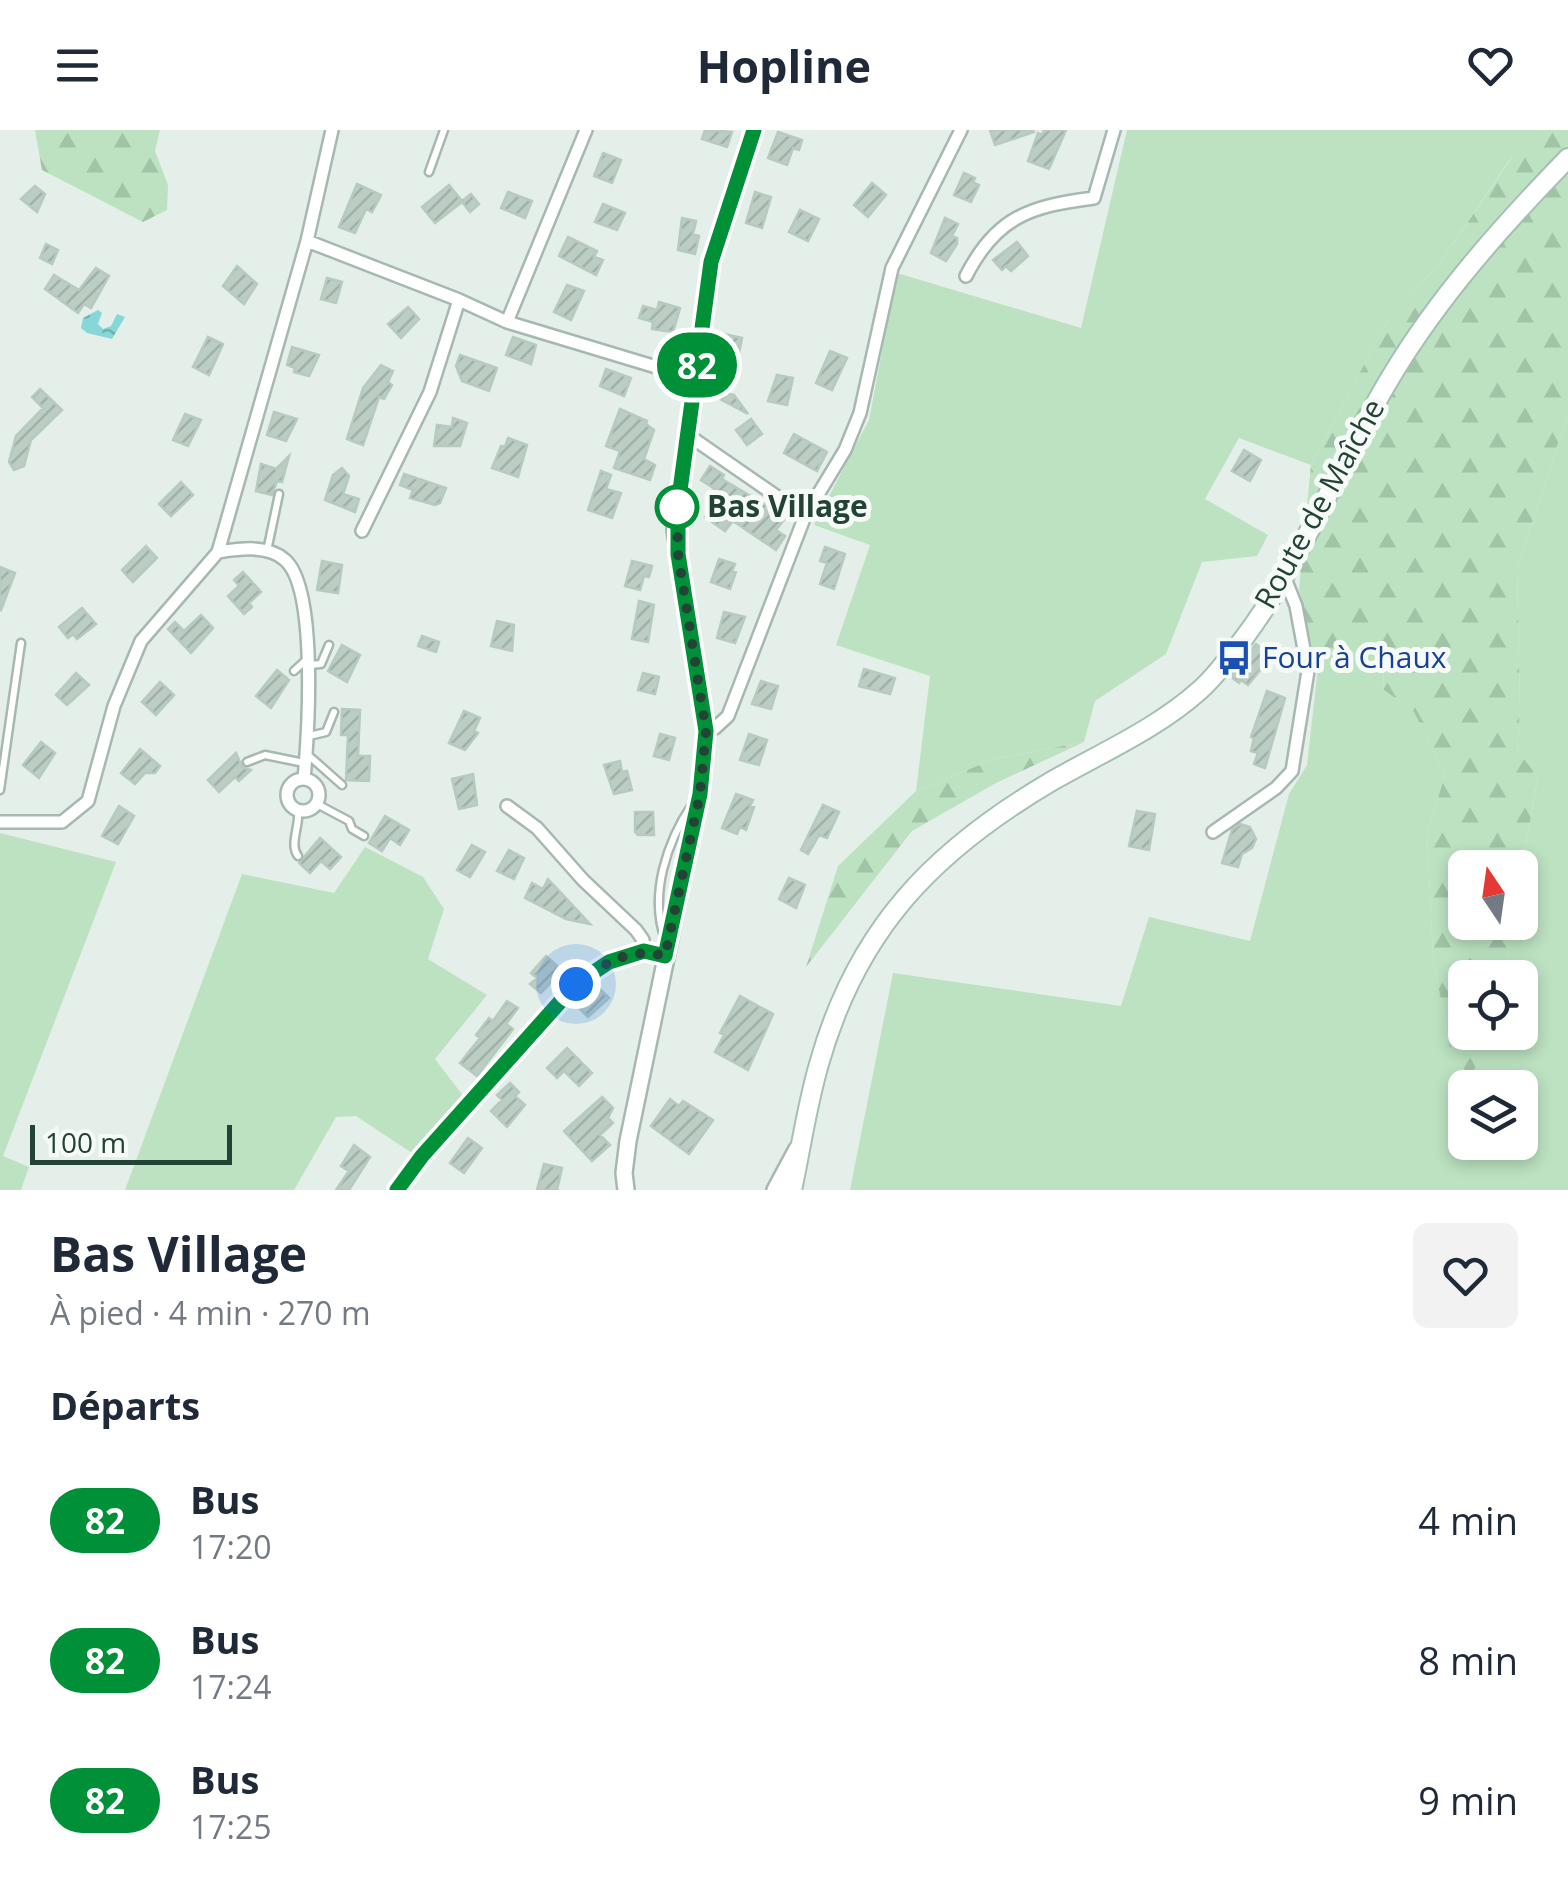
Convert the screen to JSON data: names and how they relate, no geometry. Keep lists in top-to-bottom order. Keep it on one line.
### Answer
{"streets":{"main road":["Route de Maîche"]},"places":{"other":["Bas Village"],"bus stop":["Four à Chaux"]},"lines":["bus line 82"],"scale_bar":"100 m","north":"top","page":{"header":"Hopline","on_map":"82","scale":"100 m","heading":[["Bas Village","À pied · 4 min · 270 m"],"Départs"],"list":[{"mark":"82","name":"Bus","note":"17:20","value":"4 min"},{"mark":"82","name":"Bus","note":"17:24","value":"8 min"},{"mark":"82","name":"Bus","note":"17:25","value":"9 min"}]}}
